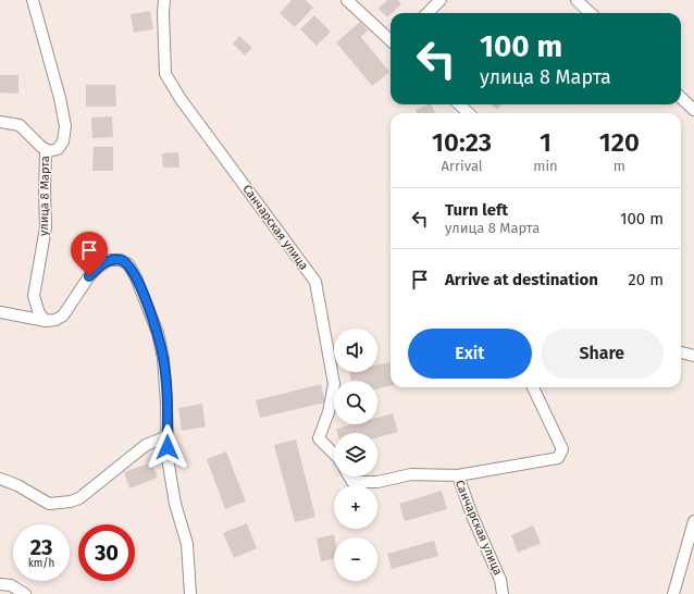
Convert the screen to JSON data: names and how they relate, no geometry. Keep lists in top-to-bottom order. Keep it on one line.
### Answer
{"streets":{"street":["улица 8 Марта","Санчарская улица"]},"page":{"turn":["100 m","улица 8 Марта"],"eta":["10:23","Arrival","1","min","120","m"],"list":[{"name":"Turn left","note":"улица 8 Марта","value":"100 m"},{"name":"Arrive at destination","value":"20 m"}],"buttons":["Exit","Share"],"map_buttons":["+","−"],"speed":"23 km/h","limit":"30"}}
